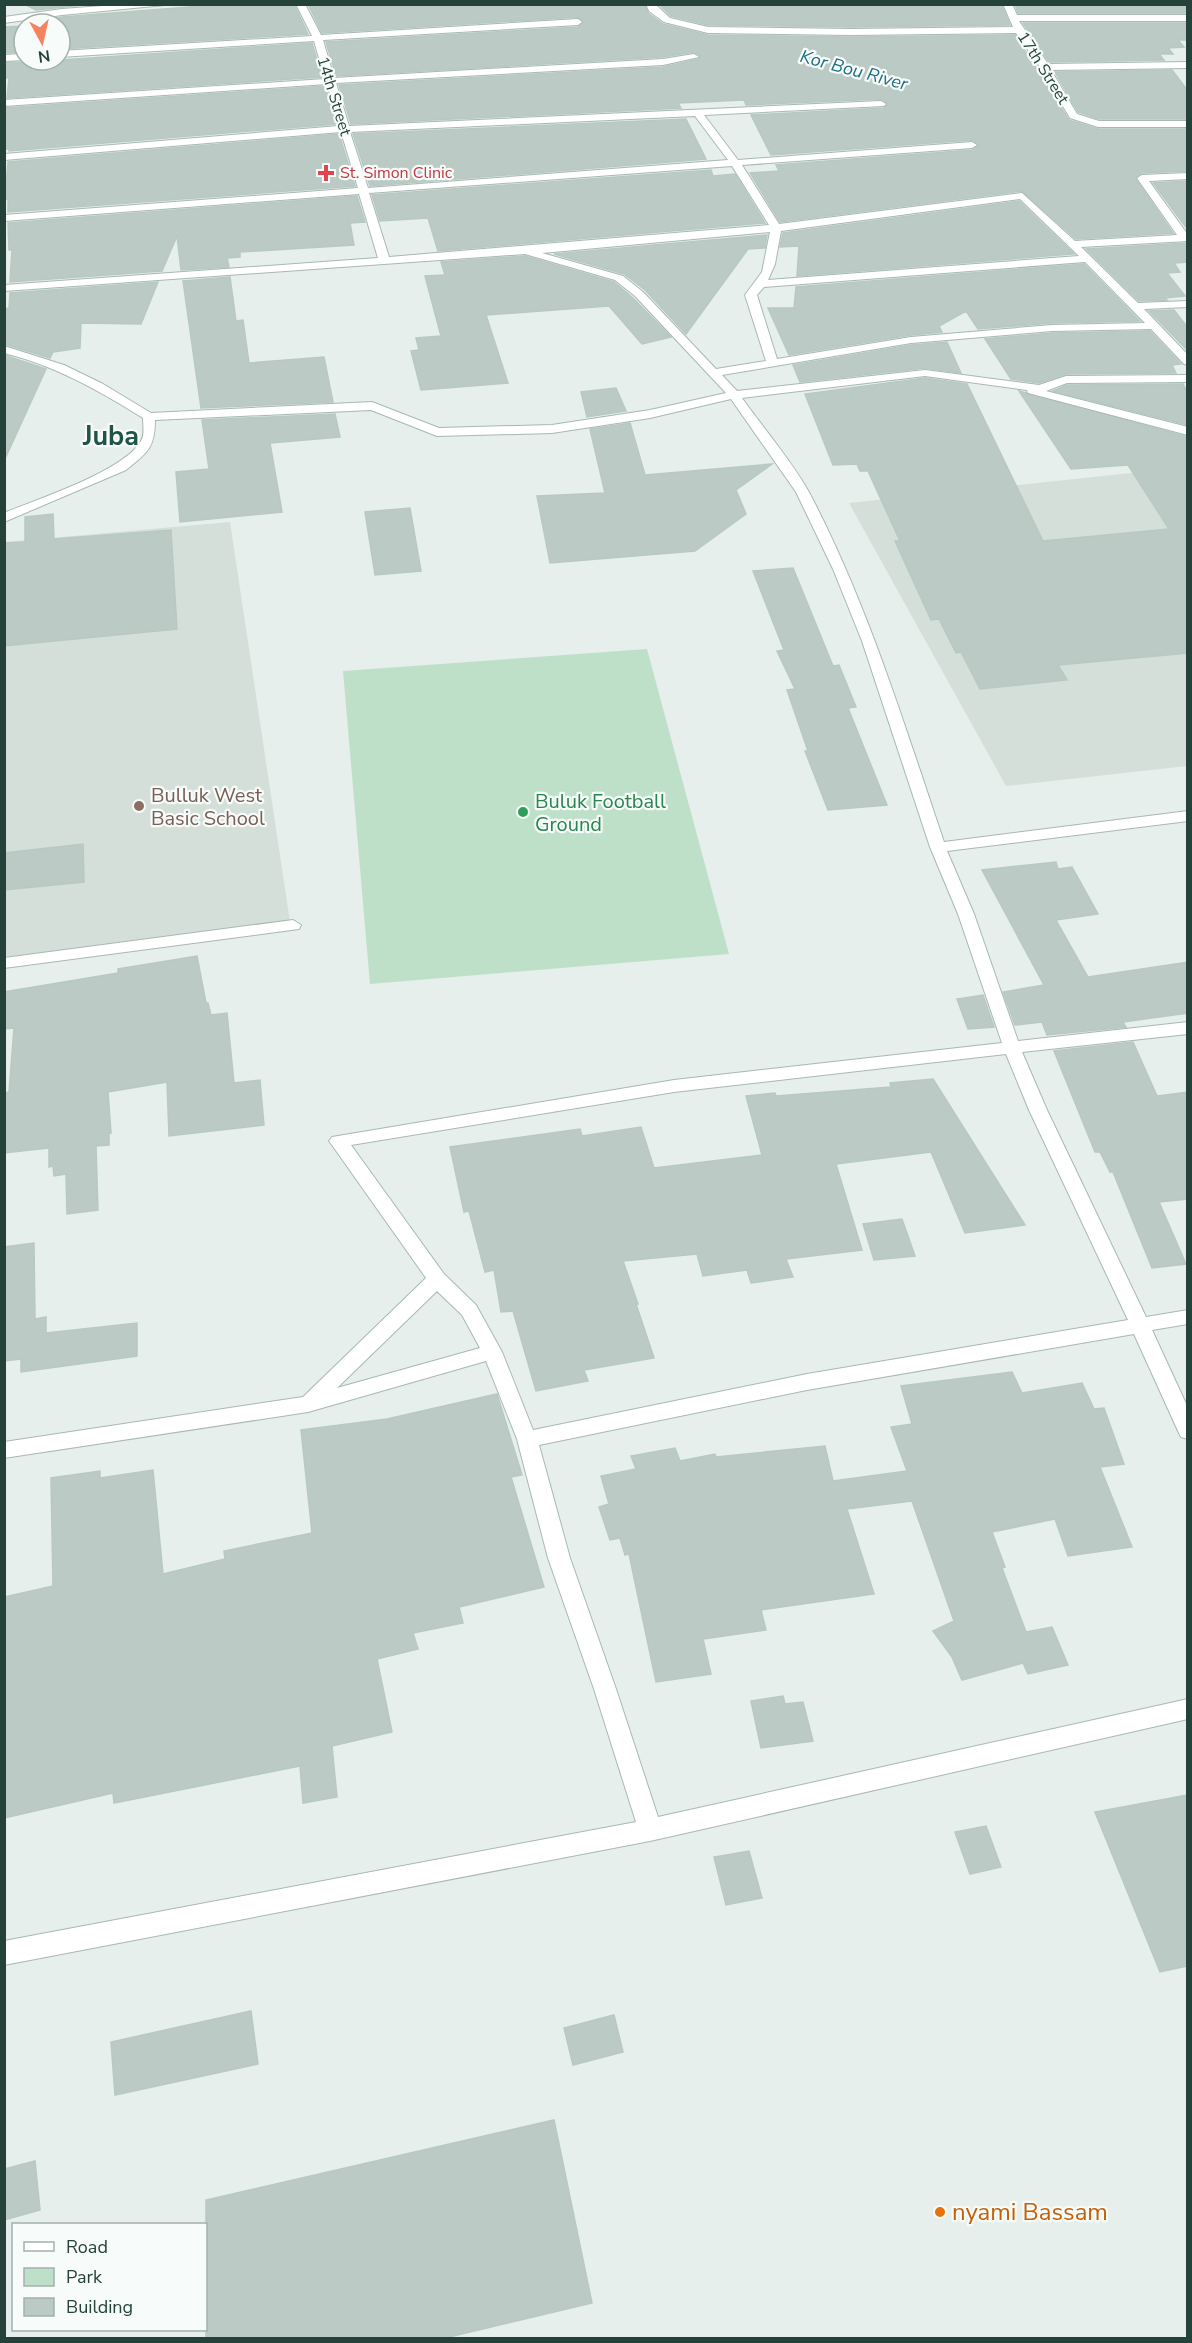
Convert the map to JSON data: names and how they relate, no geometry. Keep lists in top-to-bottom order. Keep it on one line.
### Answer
{"streets":{"street":["17th Street","14th Street"]},"districts":["Juba"],"water":["Kor Bou River"],"places":{"health":["St. Simon Clinic"],"other":["Bulluk West Basic School","Buluk Football Ground","nyami Bassam"]},"legend":["Road","Park","Building"],"north":"bottom"}
